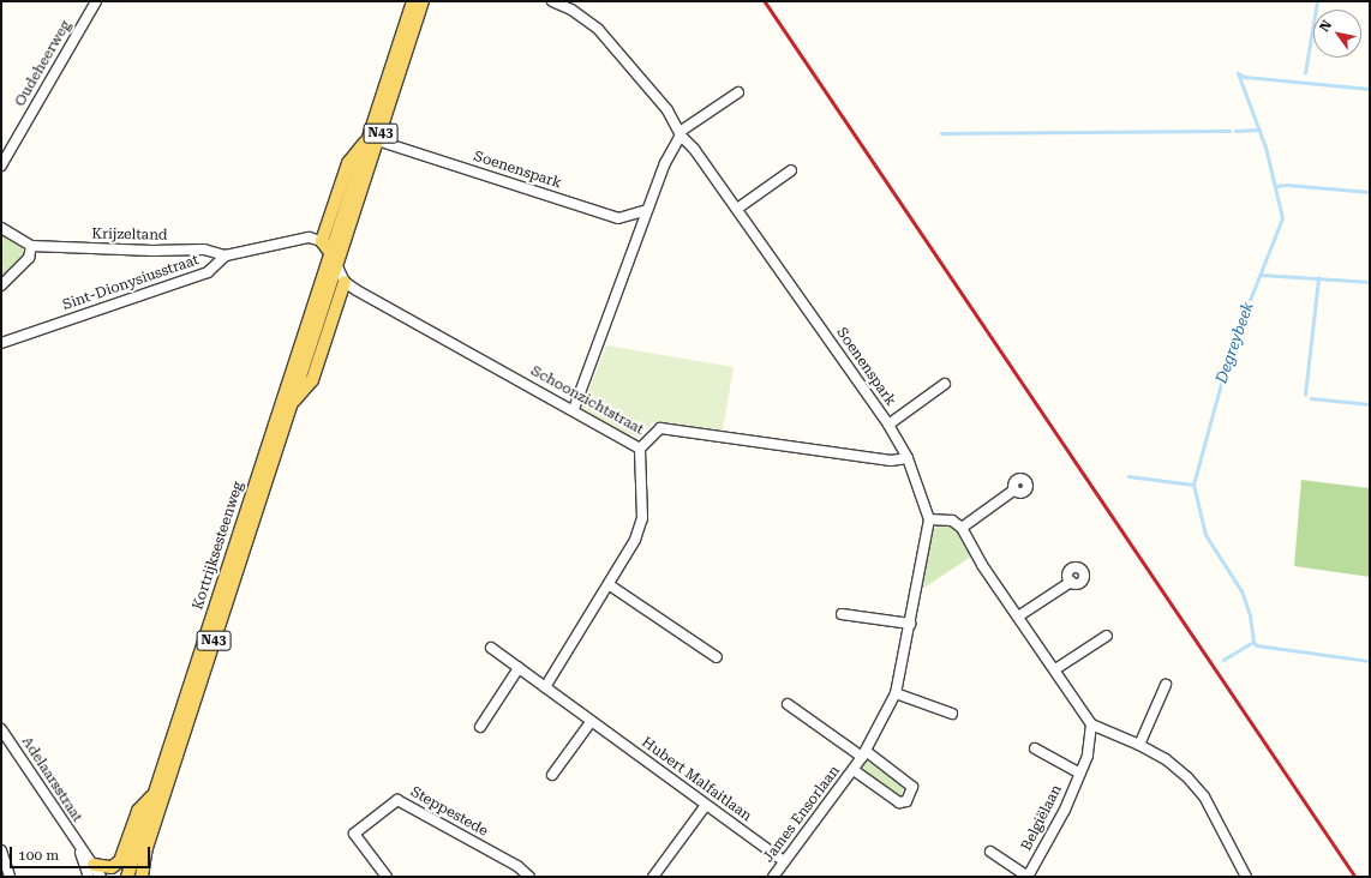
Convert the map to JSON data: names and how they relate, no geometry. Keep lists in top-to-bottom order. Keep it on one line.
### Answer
{"streets":{"main road":["N43","Kortrijksesteenweg"],"street":["Oudeheerweg","Soenenspark","Krijzeltand","Sint-Dionysiusstraat","Schoonzichtstraat","Adelaarsstraat","Hubert Malfaitlaan","Steppestede","James Ensorlaan","Belgiëlaan"]},"crossings":[["N43","Schoonzichtstraat"],["N43","Kortrijksesteenweg"],["N43","Adelaarsstraat"],["Soenenspark","Schoonzichtstraat"],["Soenenspark","Kortrijksesteenweg"],["Krijzeltand","Sint-Dionysiusstraat"],["Hubert Malfaitlaan","James Ensorlaan"]],"water":["Degreybeek"],"scale_bar":"100 m","north":"top left"}
